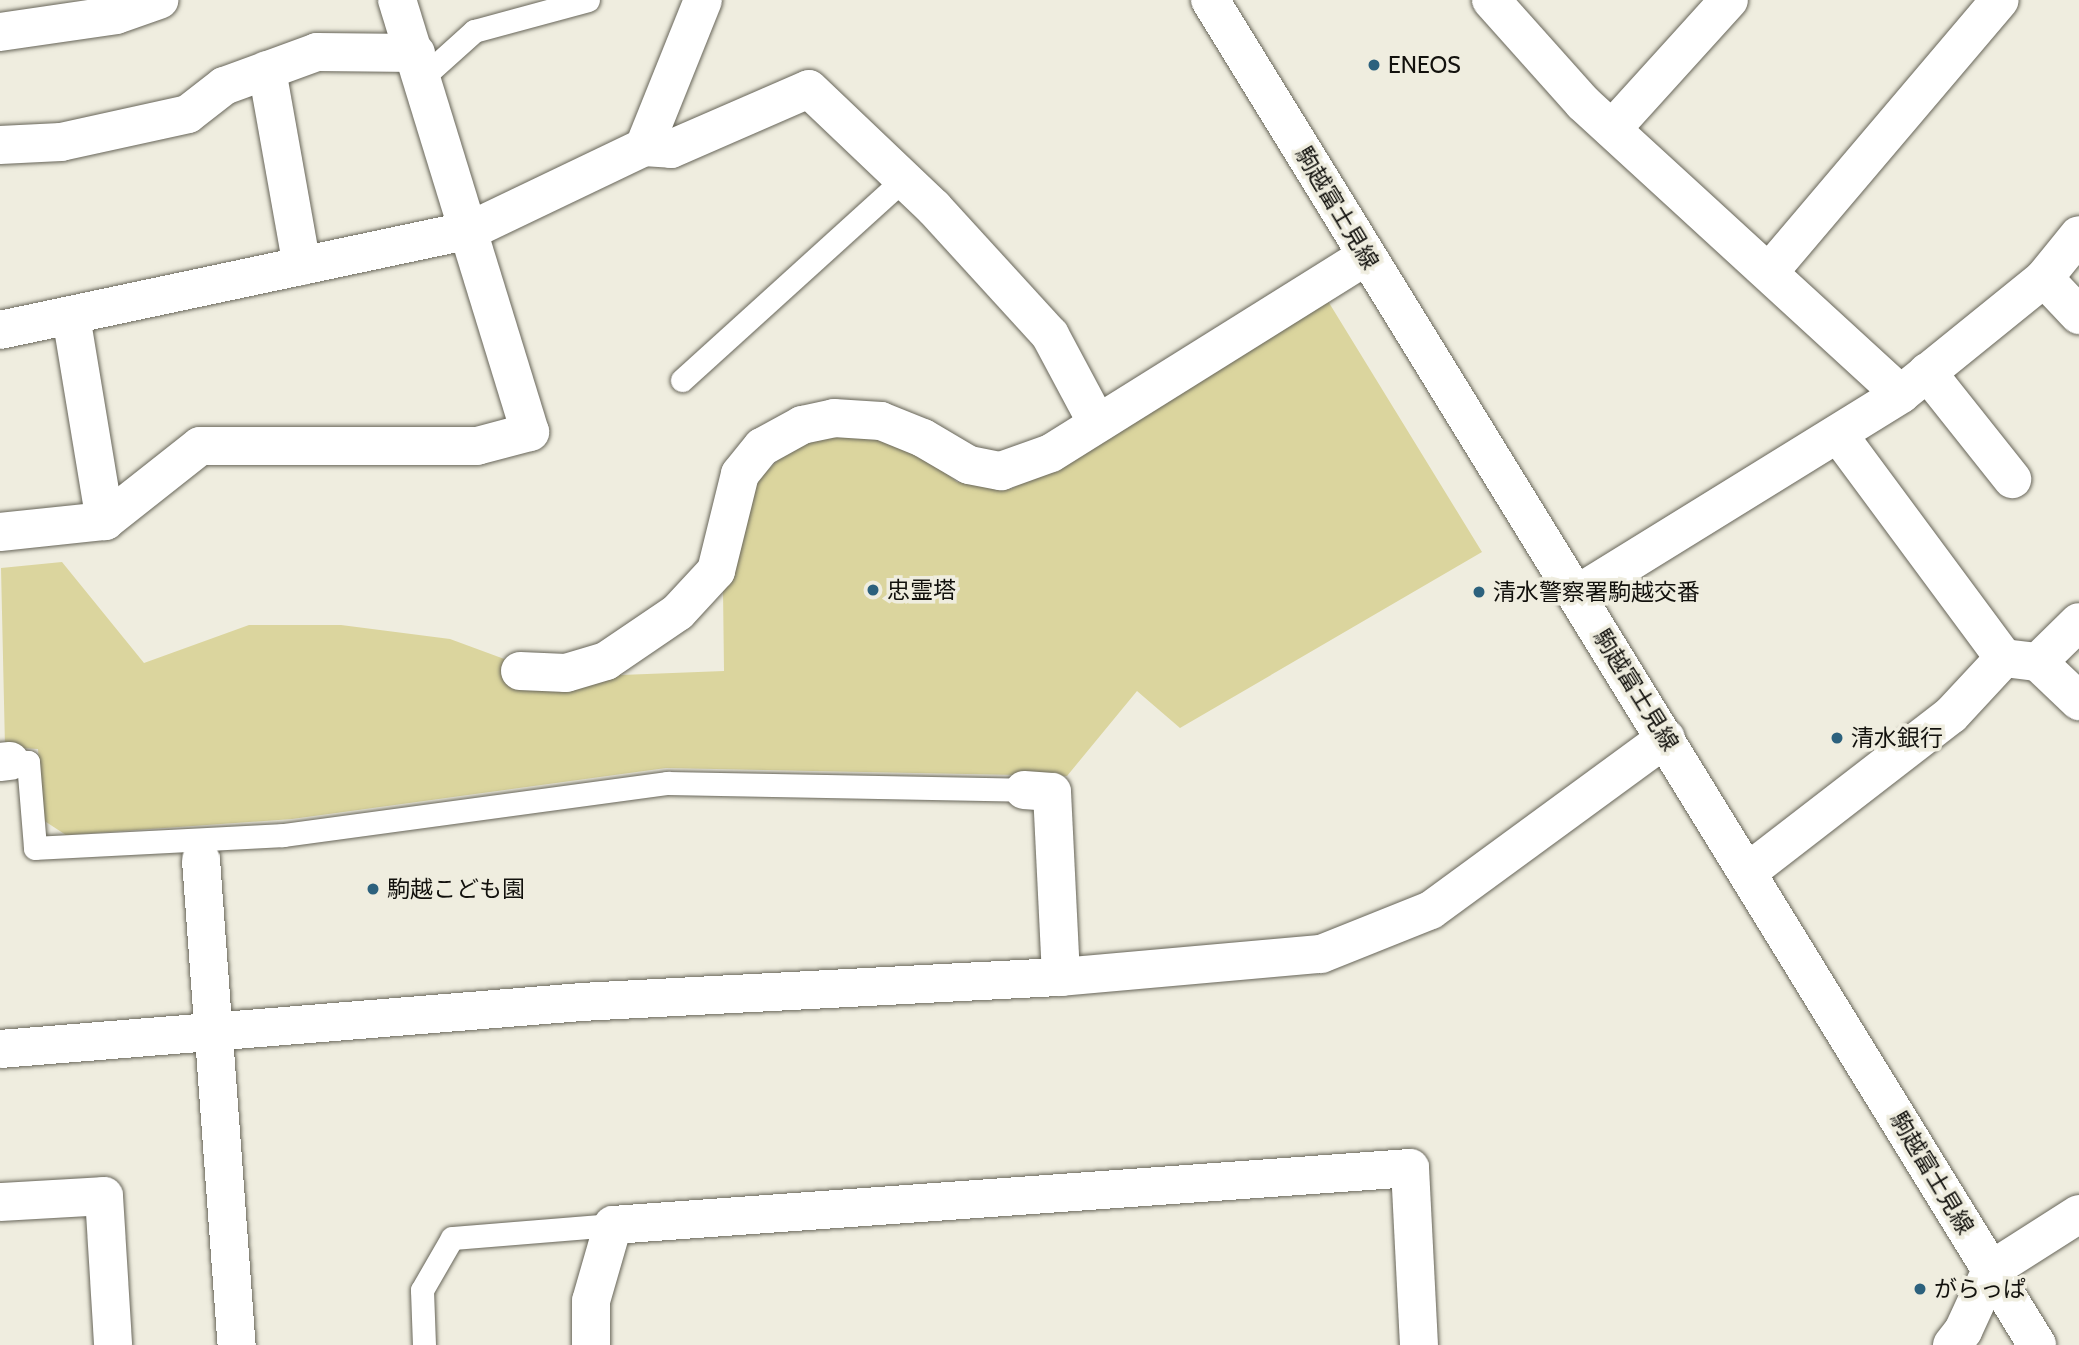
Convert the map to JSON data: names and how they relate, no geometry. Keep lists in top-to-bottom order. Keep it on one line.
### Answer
{"streets":{"street":["駒越富士見線"]},"places":["ENEOS","忠霊塔","清水警察署駒越交番","清水銀行","駒越こども園","がらっぱ"]}
